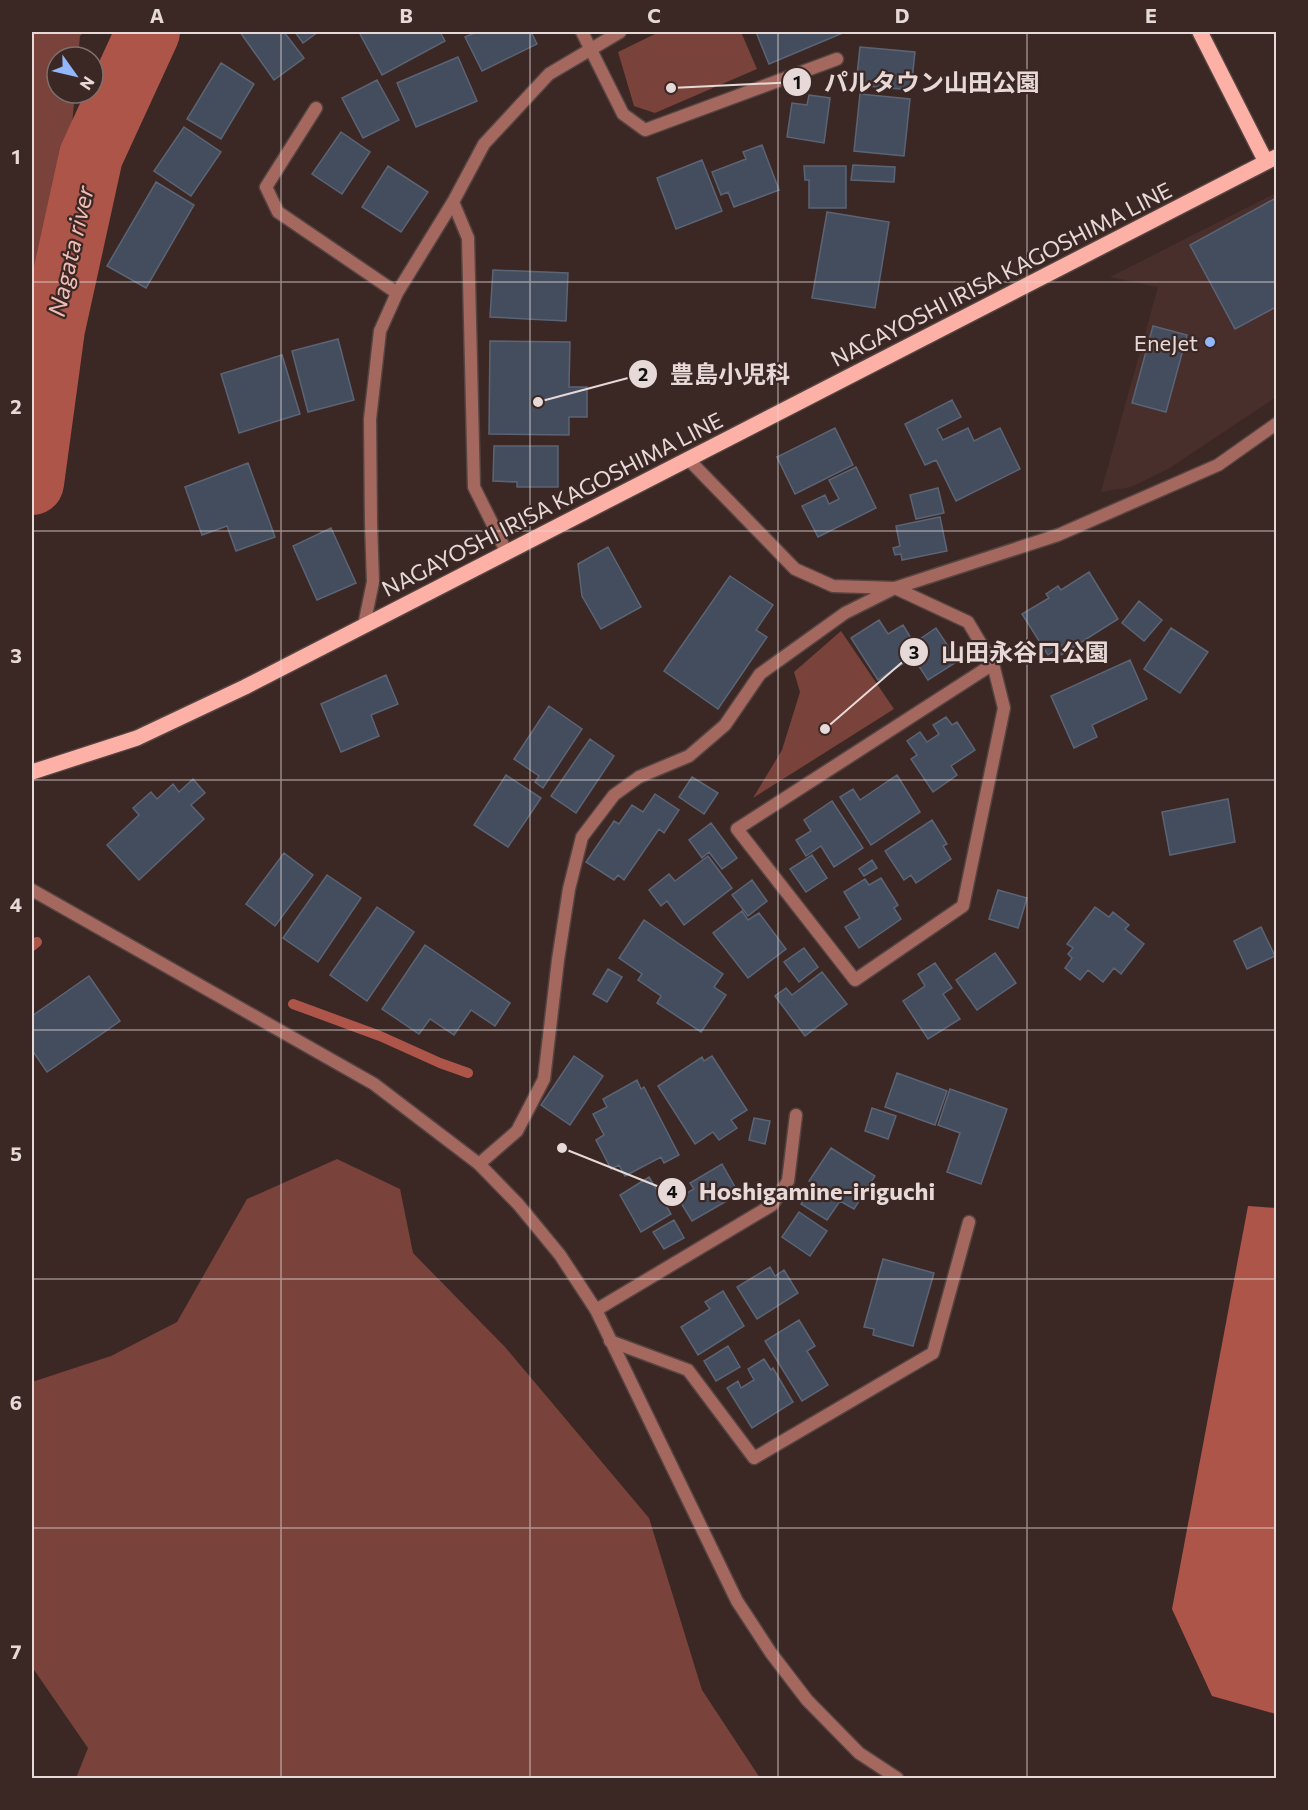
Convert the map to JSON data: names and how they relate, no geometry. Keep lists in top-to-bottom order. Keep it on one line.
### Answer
{"streets":{"main road":["NAGAYOSHI IRISA KAGOSHIMA LINE"]},"water":["Nagata river"],"places":["パルタウン山田公園","EneJet","豊島小児科","山田永谷口公園","Hoshigamine-iriguchi"],"north":"bottom right","grid":{"columns":["A","B","C","D","E"],"rows":["1","2","3","4","5","6","7"]}}
